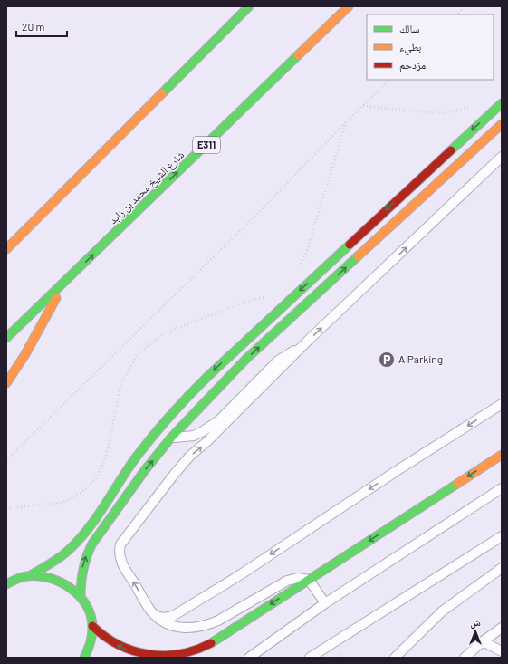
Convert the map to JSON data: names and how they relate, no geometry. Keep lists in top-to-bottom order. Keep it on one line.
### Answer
{"streets":{"main road":["E311","شارع الشيخ محمد بن زايد"]},"places":{"parking":["A Parking"]},"legend":["سالك","بطيء","مزدحم"],"scale_bar":"20 m","north":"top"}
